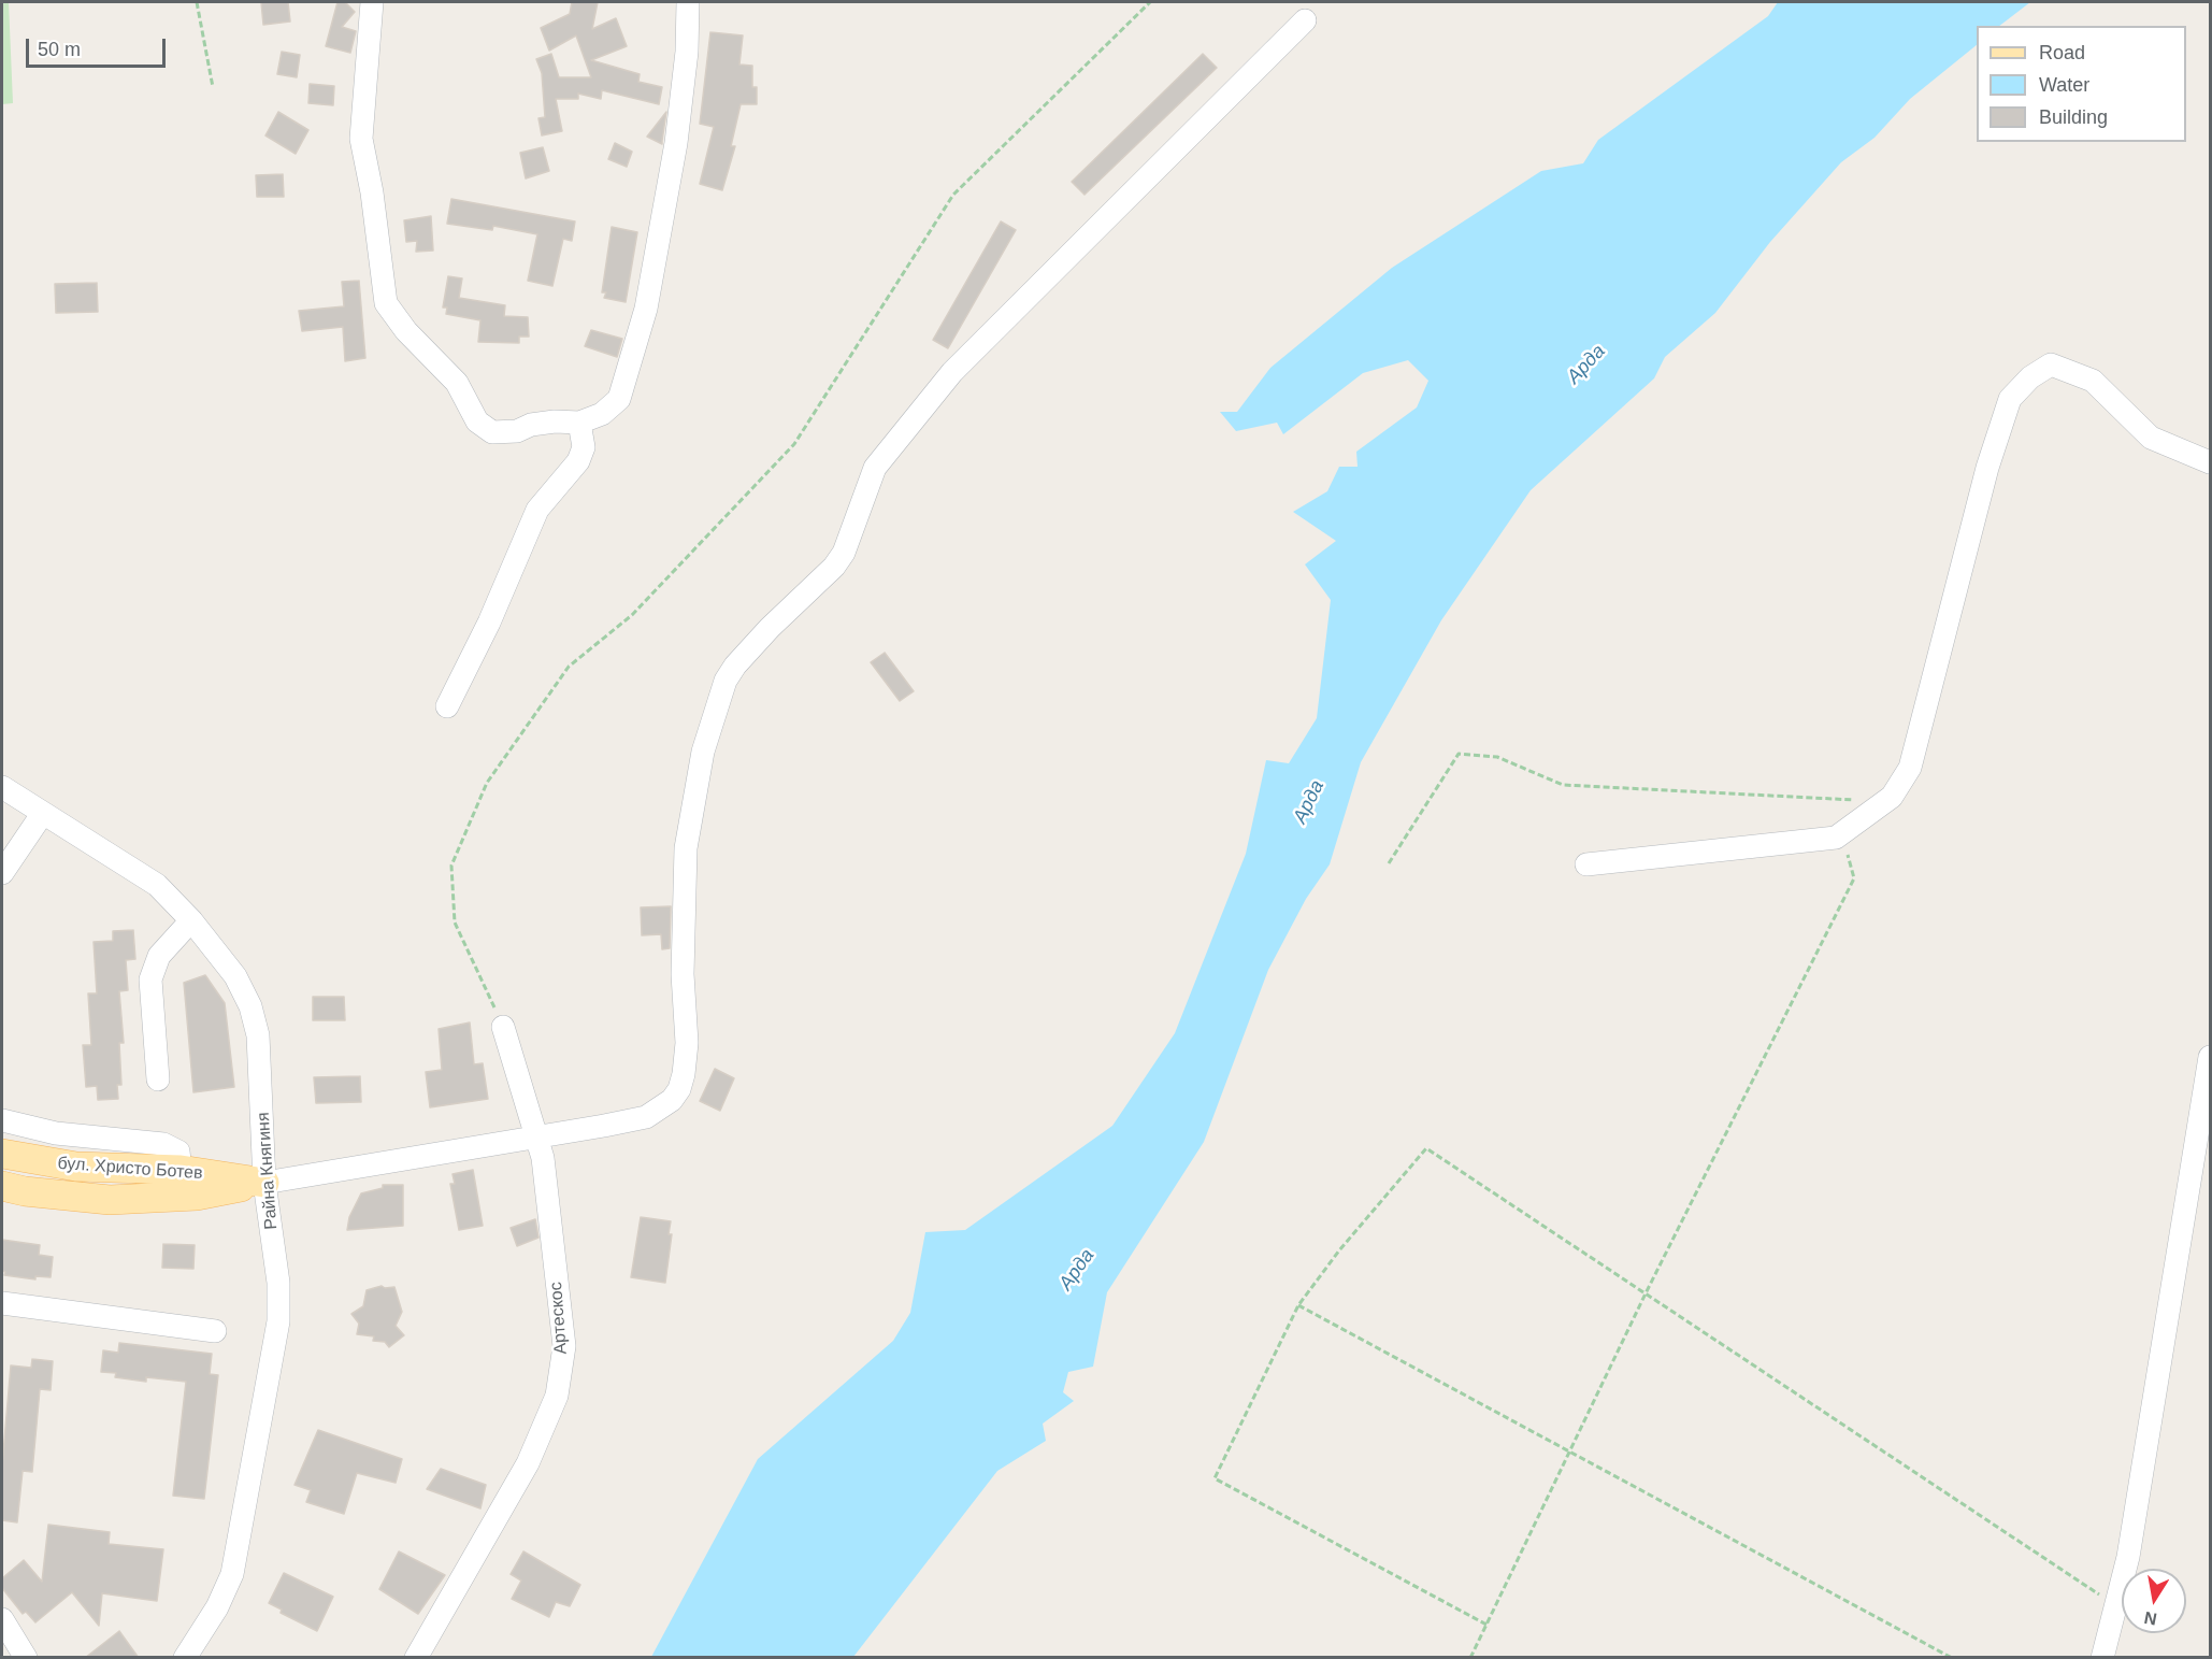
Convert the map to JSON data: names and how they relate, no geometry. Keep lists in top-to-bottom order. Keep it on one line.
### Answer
{"streets":{"main road":["бул. Христо Ботев"],"street":["Райна Княгиня","Артескос"]},"crossings":[["бул. Христо Ботев","Райна Княгиня"]],"water":["Арда"],"legend":["Road","Water","Building"],"scale_bar":"50 m","north":"bottom"}
